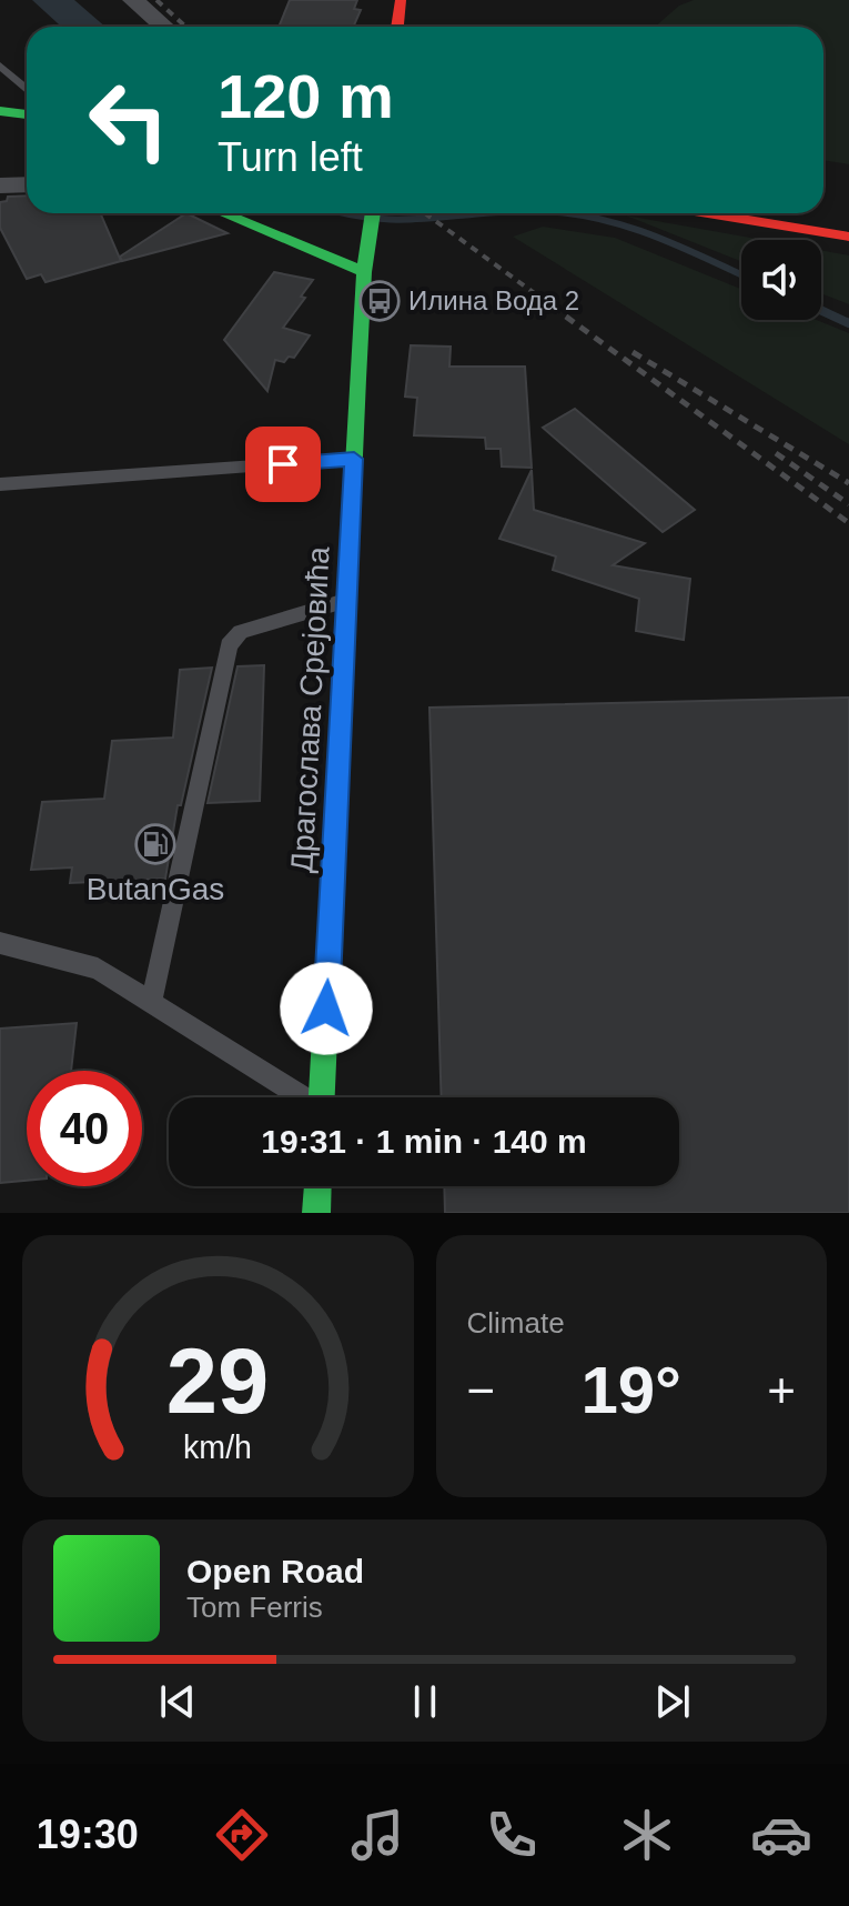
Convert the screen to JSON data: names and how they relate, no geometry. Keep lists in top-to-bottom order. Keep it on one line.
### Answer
{"streets":{"street":["Драгослава Срејовића"]},"places":{"bus stop":["Илина Вода 2"],"fuel station":["ButanGas"]},"page":{"turn":["120 m","Turn left"],"limit":"40","trip":"19:31 · 1 min · 140 m","tile":"Climate","heat":["−","19°","+"],"song":["Open Road","Tom Ferris"],"tabs":"19:30","gauge":["29","km/h"]}}
